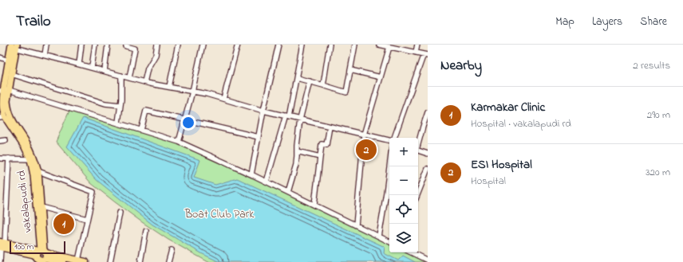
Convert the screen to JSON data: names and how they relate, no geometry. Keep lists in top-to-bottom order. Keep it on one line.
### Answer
{"streets":{"main road":["vakalapudi rd"]},"parks":["Boat Club Park"],"scale_bar":"100 m","page":{"header":"Trailo","nav":["Map","Layers","Share"],"heading":["Nearby","2 results"],"list":[{"mark":"1","name":"Karmakar Clinic","note":"Hospital · vakalapudi rd","value":"290 m"},{"mark":"2","name":"ESI Hospital","note":"Hospital","value":"320 m"}],"map_buttons":["+","−"],"pins":["2","1"],"scale":"100 m"}}
